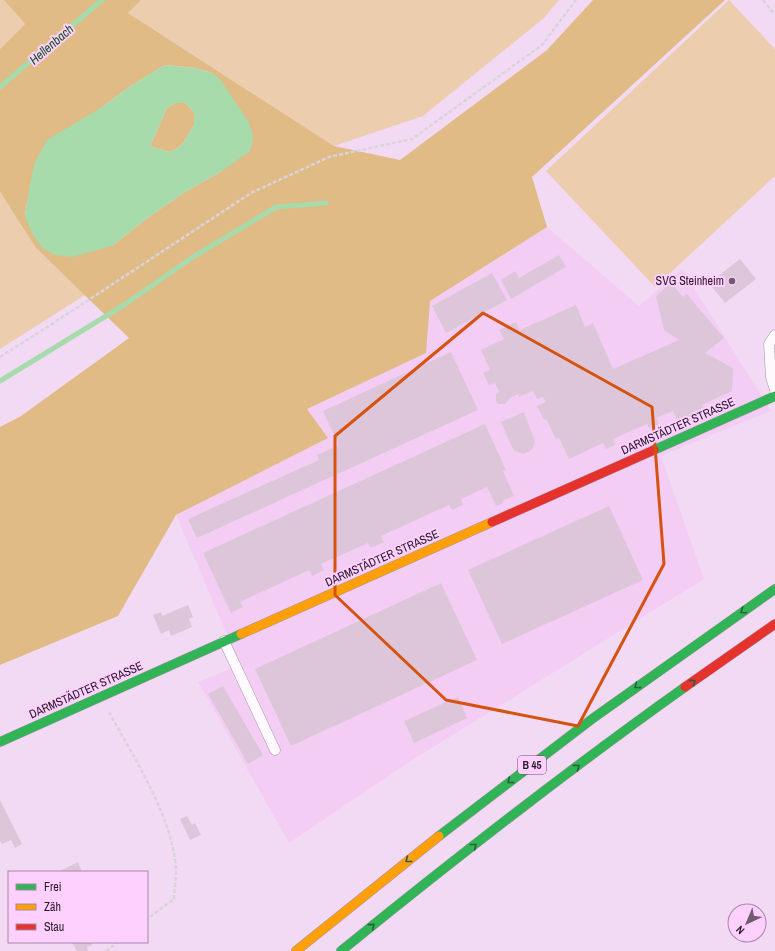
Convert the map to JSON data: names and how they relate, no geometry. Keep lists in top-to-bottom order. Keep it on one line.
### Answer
{"streets":{"main road":["DARMSTÄDTER STRASSE","B 45"]},"water":["Hellenbach"],"places":["SVG Steinheim"],"legend":["Frei","Zäh","Stau"],"north":"bottom left"}
